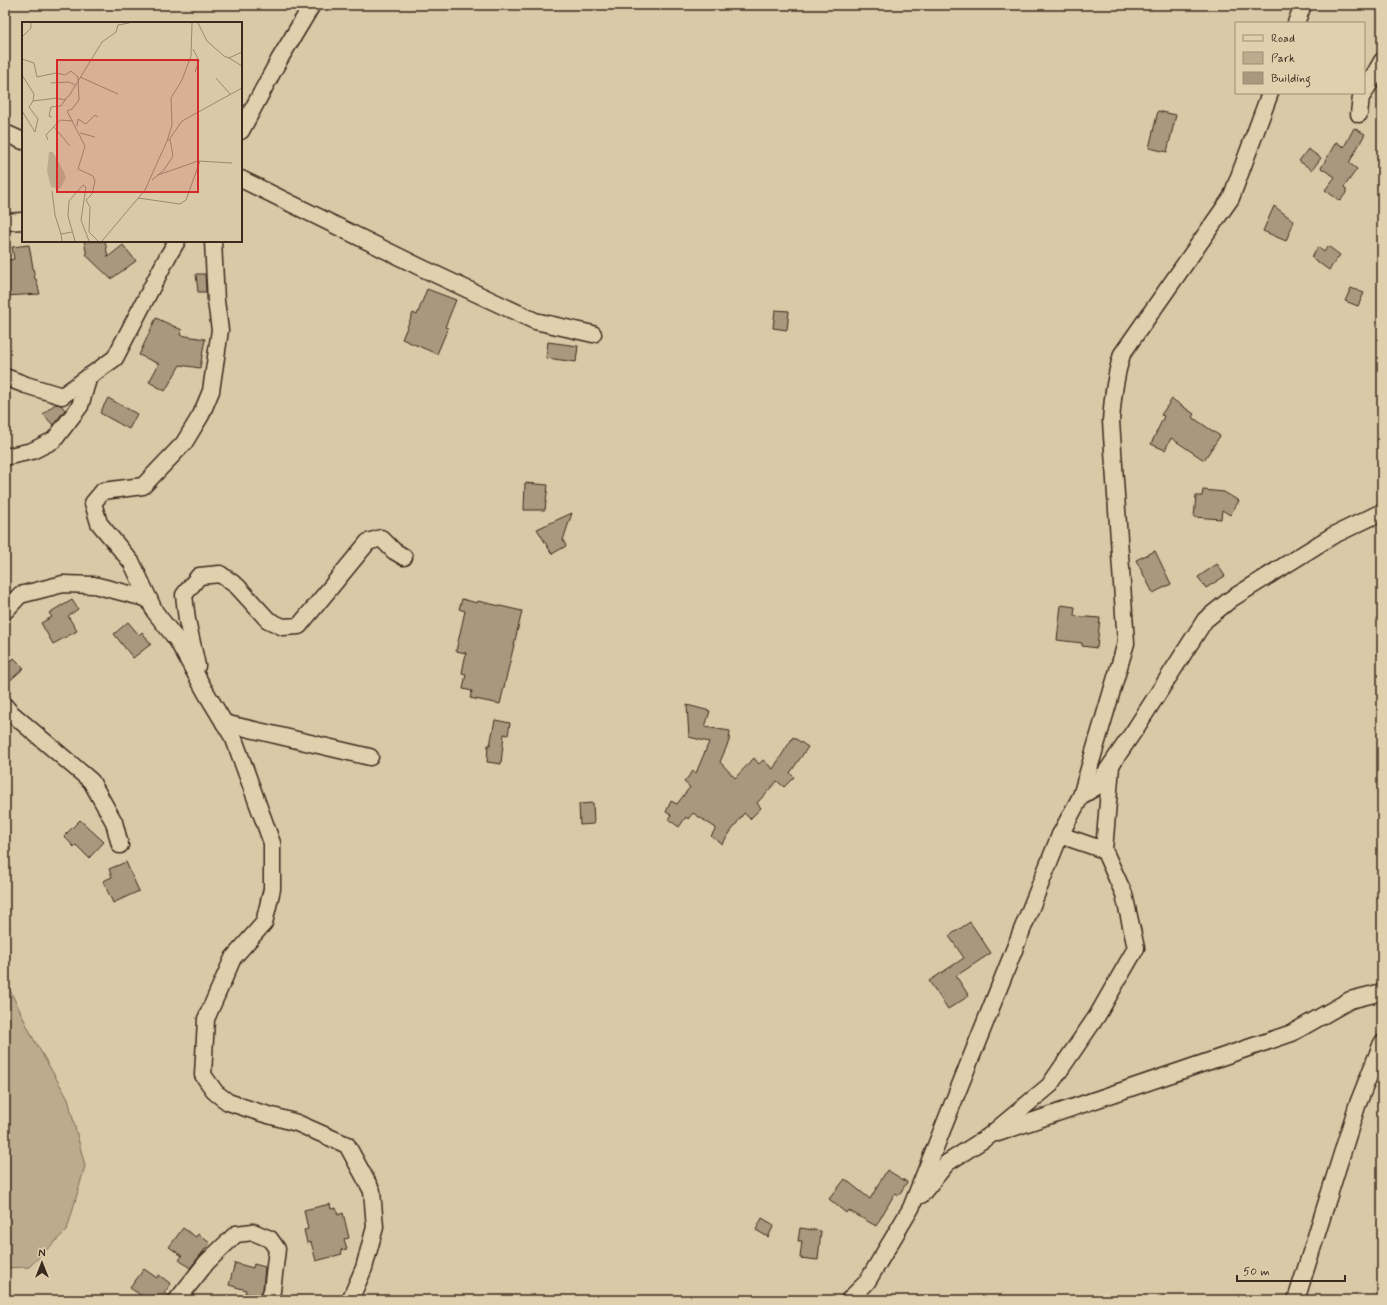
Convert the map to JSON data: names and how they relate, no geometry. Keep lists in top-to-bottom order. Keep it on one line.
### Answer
{"legend":["Road","Park","Building"],"scale_bar":"50 m","north":"top"}
